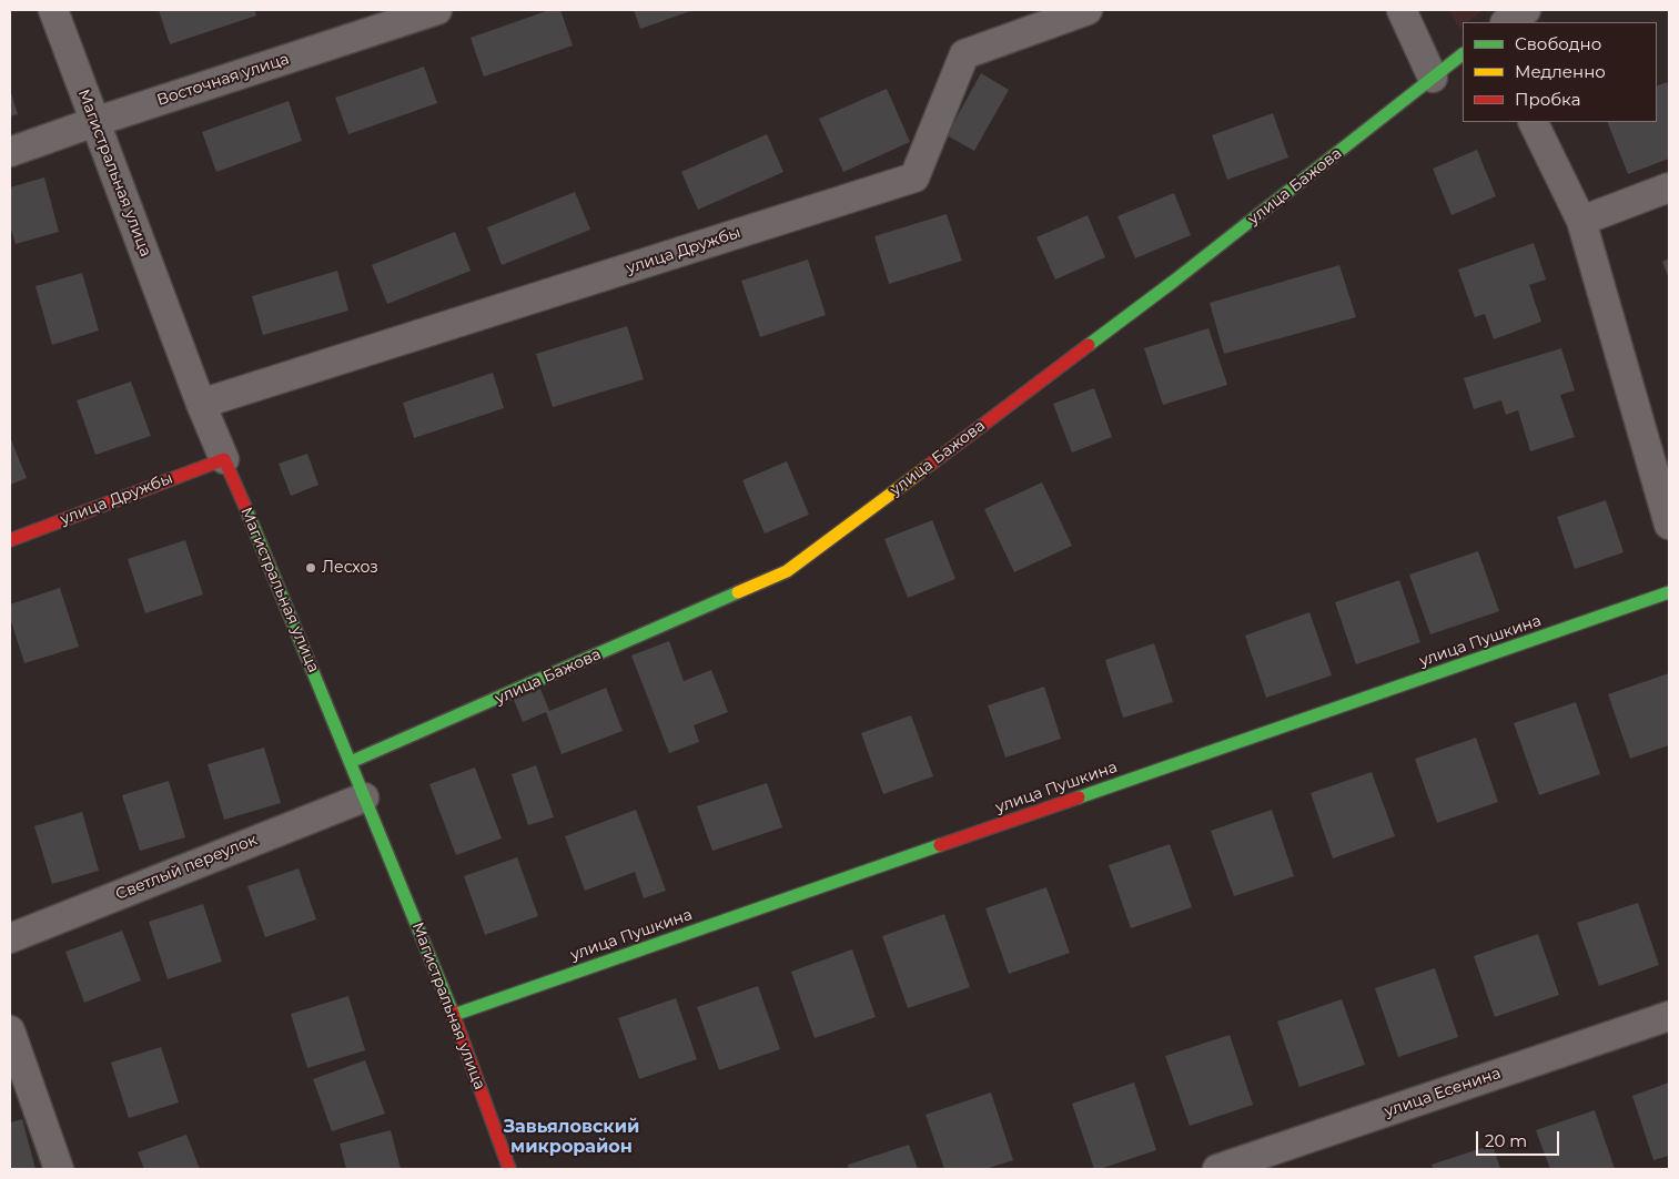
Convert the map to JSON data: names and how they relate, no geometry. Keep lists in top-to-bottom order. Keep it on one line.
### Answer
{"streets":{"street":["Восточная улица","Магистральная улица","улица Бажова","улица Дружбы","улица Пушкина","Светлый переулок","улица Есенина"]},"crossings":[["Восточная улица","Магистральная улица"],["Магистральная улица","улица Бажова"],["Магистральная улица","улица Дружбы"],["Магистральная улица","улица Пушкина"],["Магистральная улица","Светлый переулок"]],"districts":["Завьяловский микрорайон"],"places":["Лесхоз"],"legend":["Свободно","Медленно","Пробка"],"scale_bar":"20 m"}
